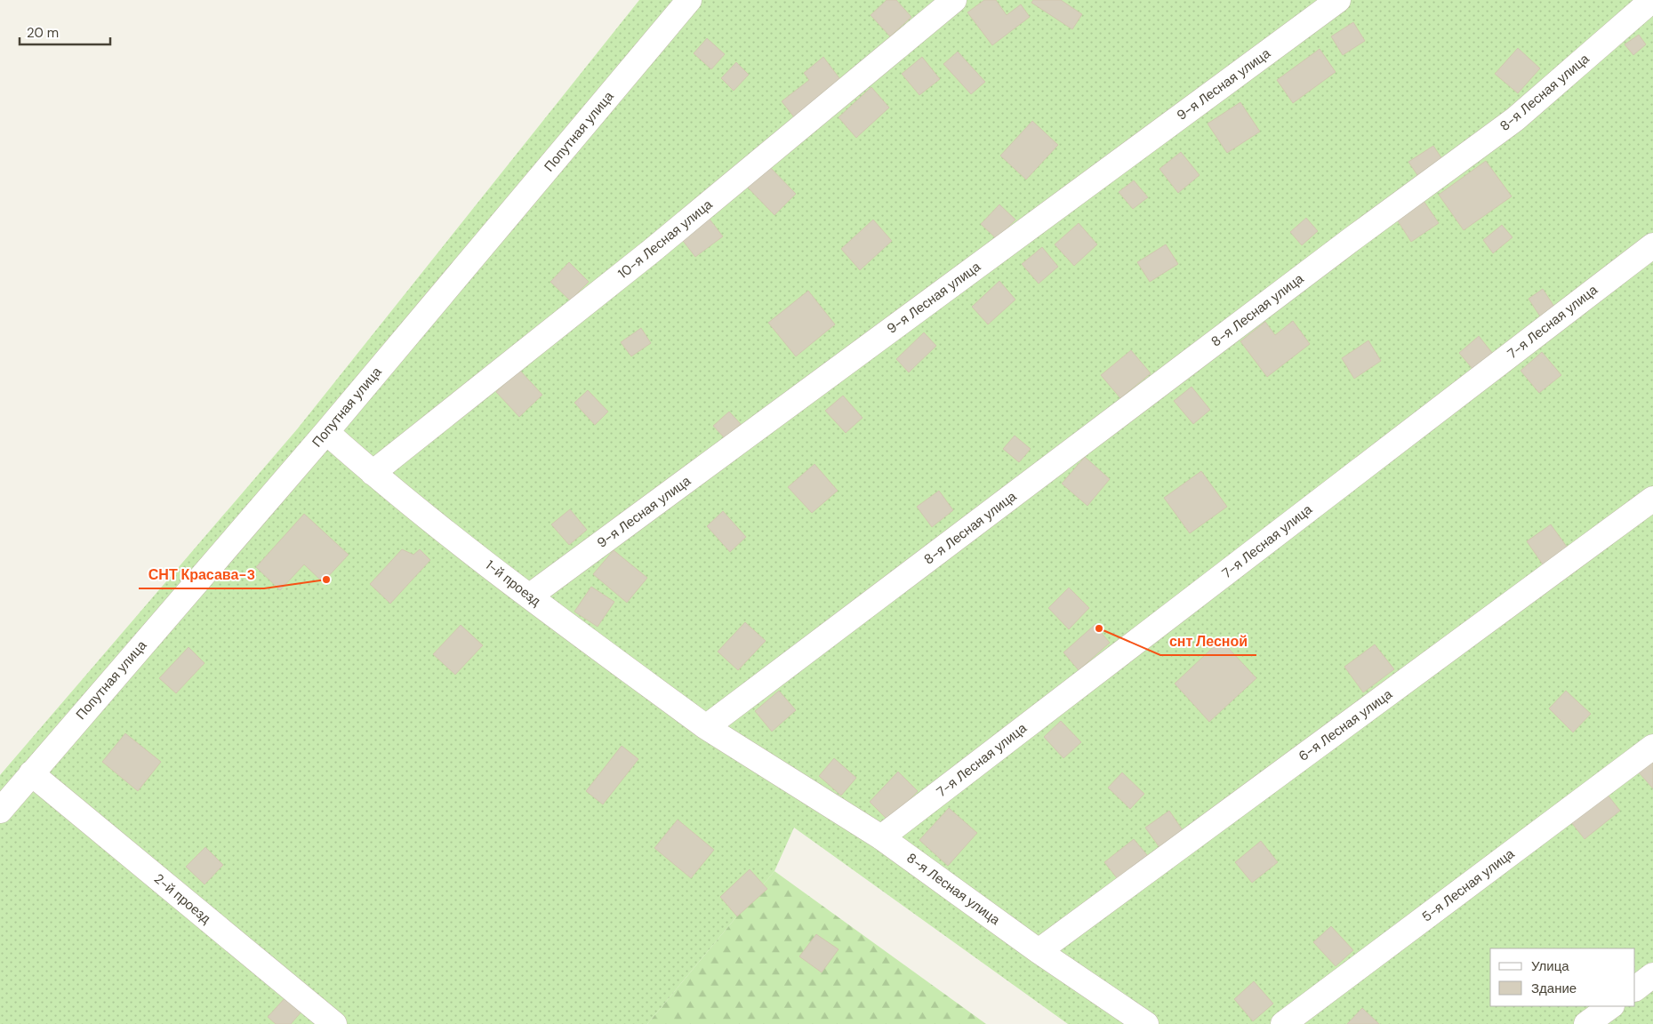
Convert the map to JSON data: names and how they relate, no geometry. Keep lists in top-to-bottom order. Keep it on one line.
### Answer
{"streets":{"street":["9-я Лесная улица","8-я Лесная улица","Попутная улица","10-я Лесная улица","7-я Лесная улица","1-й проезд","6-я Лесная улица","5-я Лесная улица","2-й проезд"]},"crossings":[["9-я Лесная улица","1-й проезд"],["8-я Лесная улица","7-я Лесная улица"],["8-я Лесная улица","1-й проезд"],["8-я Лесная улица","6-я Лесная улица"],["Попутная улица","1-й проезд"],["Попутная улица","2-й проезд"],["10-я Лесная улица","1-й проезд"]],"places":["СНТ Красава-3","снт Лесной"],"legend":["Улица","Здание"],"scale_bar":"20 m"}
